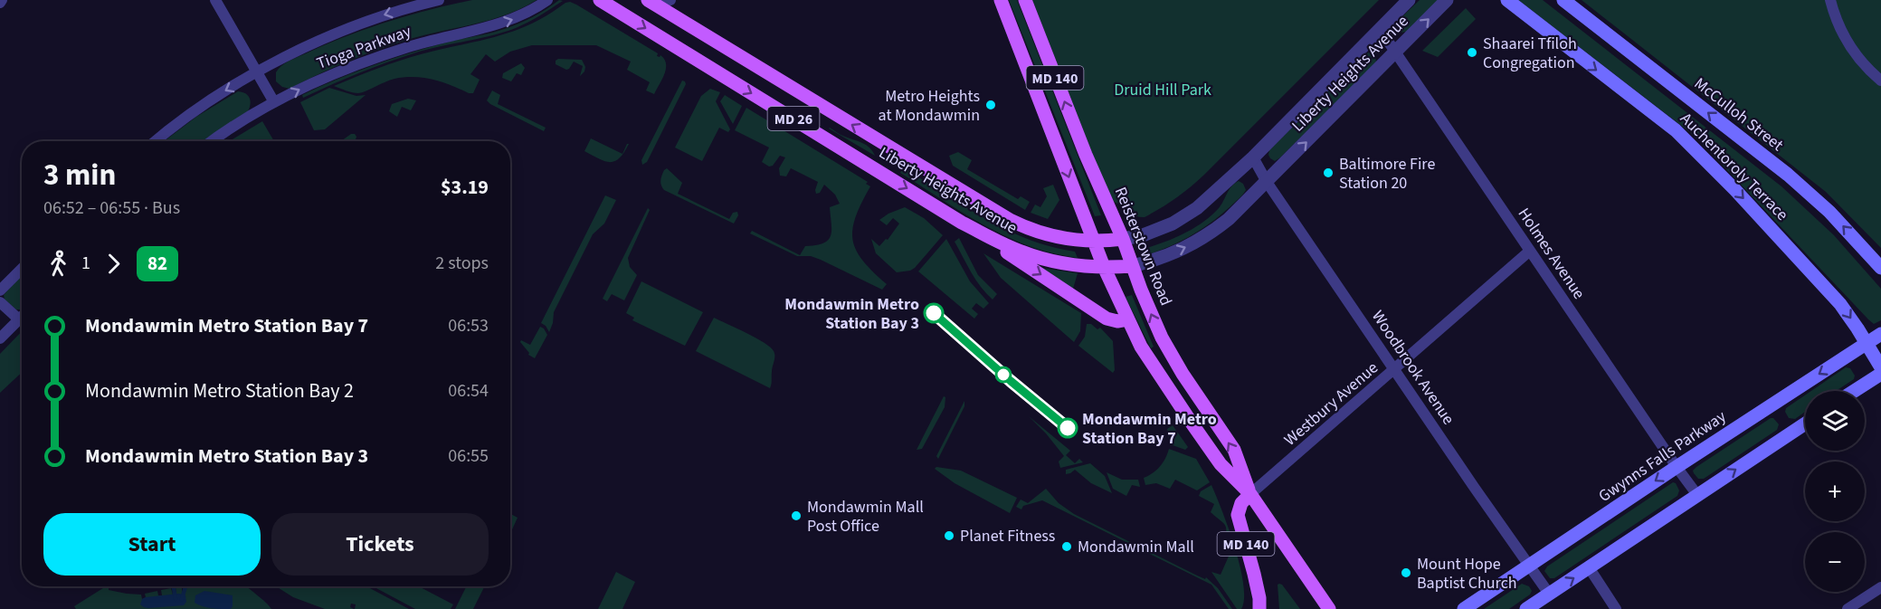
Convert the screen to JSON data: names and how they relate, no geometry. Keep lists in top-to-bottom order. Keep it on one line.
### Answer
{"streets":{"main road":["Liberty Heights Avenue","MD 140","McCulloh Street","MD 26","Auchentoroly Terrace","Reisterstown Road","Gwynns Falls Parkway"],"street":["Tioga Parkway","Holmes Avenue","Woodbrook Avenue","Westbury Avenue"]},"crossings":[["Liberty Heights Avenue","MD 140"],["Liberty Heights Avenue","Reisterstown Road"],["Liberty Heights Avenue","Holmes Avenue"],["Liberty Heights Avenue","Woodbrook Avenue"],["MD 140","Reisterstown Road"],["MD 140","Westbury Avenue"],["Auchentoroly Terrace","Gwynns Falls Parkway"],["Reisterstown Road","Westbury Avenue"],["Holmes Avenue","Westbury Avenue"],["Holmes Avenue","Gwynns Falls Parkway"],["Woodbrook Avenue","Westbury Avenue"],["Woodbrook Avenue","Gwynns Falls Parkway"]],"one_way":["McCulloh Street","Auchentoroly Terrace"],"parks":["Druid Hill Park"],"places":["Shaarei Tfiloh Congregation","Metro Heights at Mondawmin","Baltimore Fire Station 20","Mondawmin Metro Station Bay 3","Mondawmin Metro Station Bay 7","Mondawmin Mall Post Office","Planet Fitness","Mondawmin Mall","Mount Hope Baptist Church"],"lines":["bus line 82"],"page":{"heading":["3 min","06:52 – 06:55 · Bus","$3.19"],"legs":["1","82","2 stops"],"list":[{"name":"Mondawmin Metro Station Bay 7","value":"06:53"},{"name":"Mondawmin Metro Station Bay 2","value":"06:54"},{"name":"Mondawmin Metro Station Bay 3","value":"06:55"}],"map_buttons":["+","−"],"buttons":["Start","Tickets"]}}
